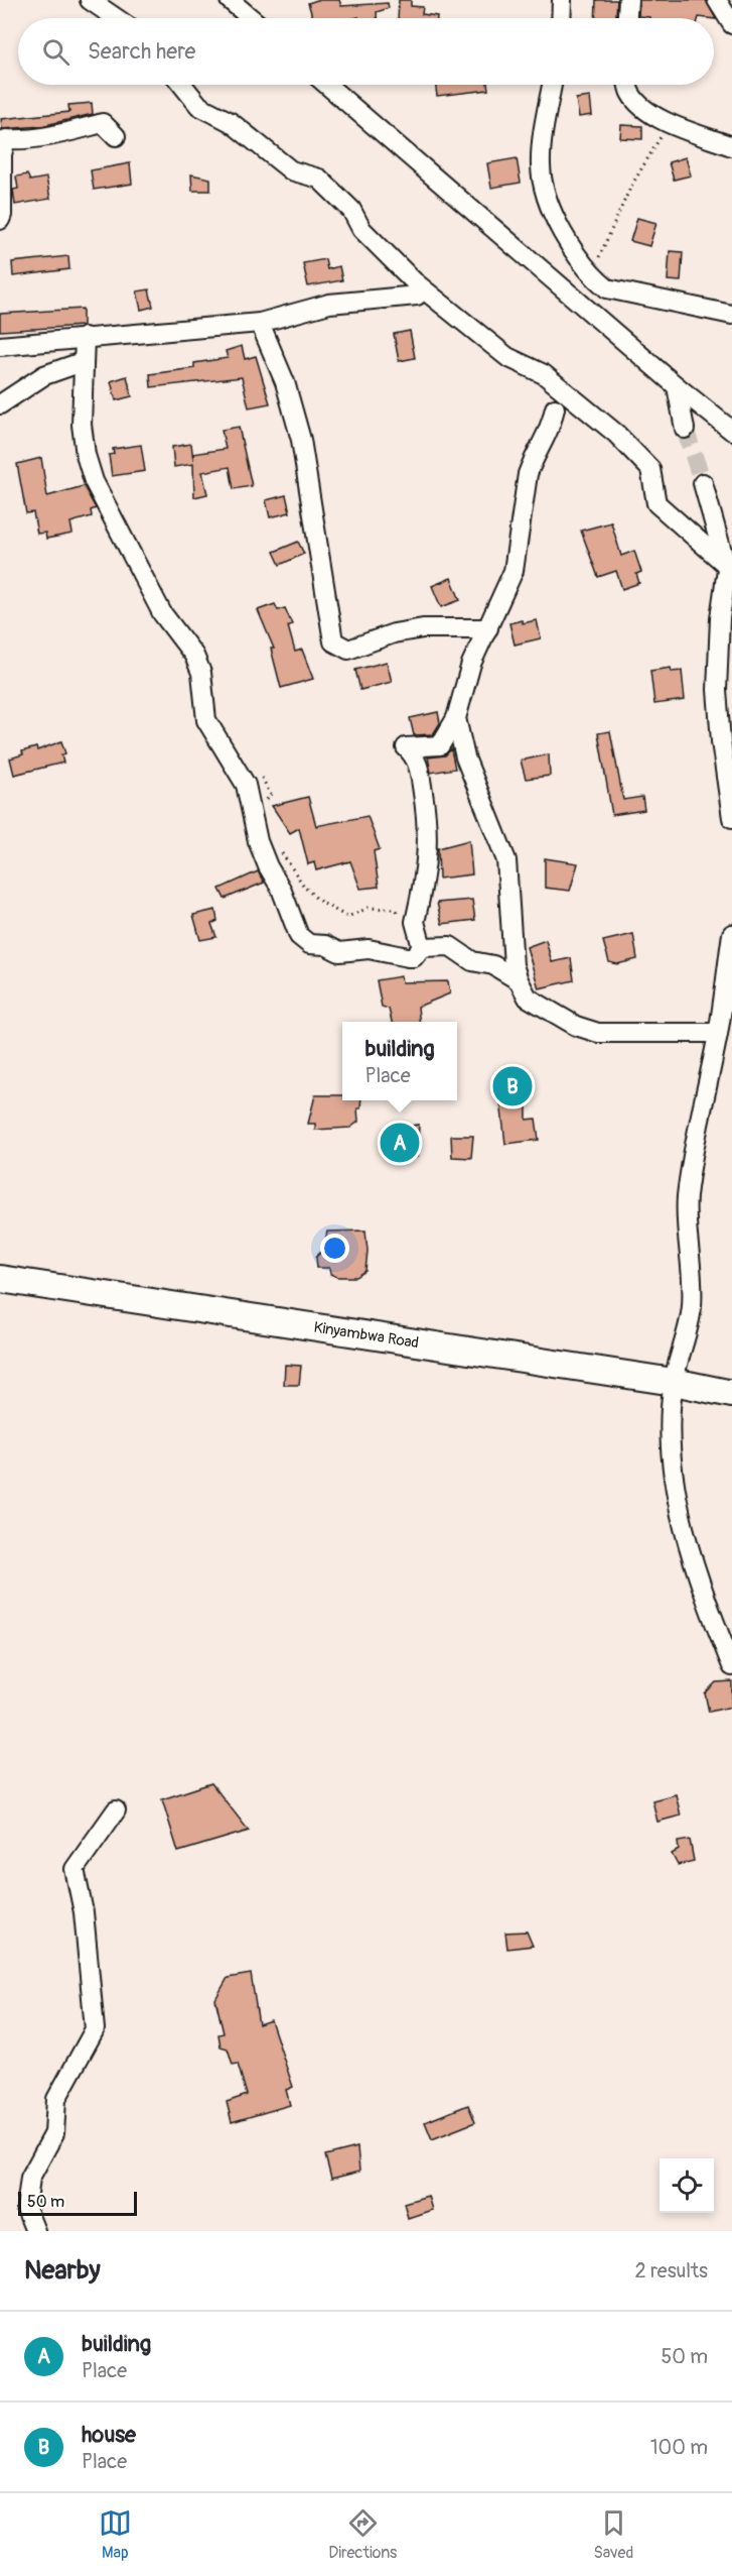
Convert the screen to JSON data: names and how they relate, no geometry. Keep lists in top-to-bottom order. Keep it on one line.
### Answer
{"streets":{"street":["Kinyambwa Road"]},"scale_bar":"50 m","page":{"search":"Search here","popup":["building","Place"],"pins":["B","A"],"scale":"50 m","heading":["Nearby","2 results"],"list":[{"mark":"A","name":"building","note":"Place","value":"50 m"},{"mark":"B","name":"house","note":"Place","value":"100 m"}],"nav":["Map","Directions","Saved"]}}
